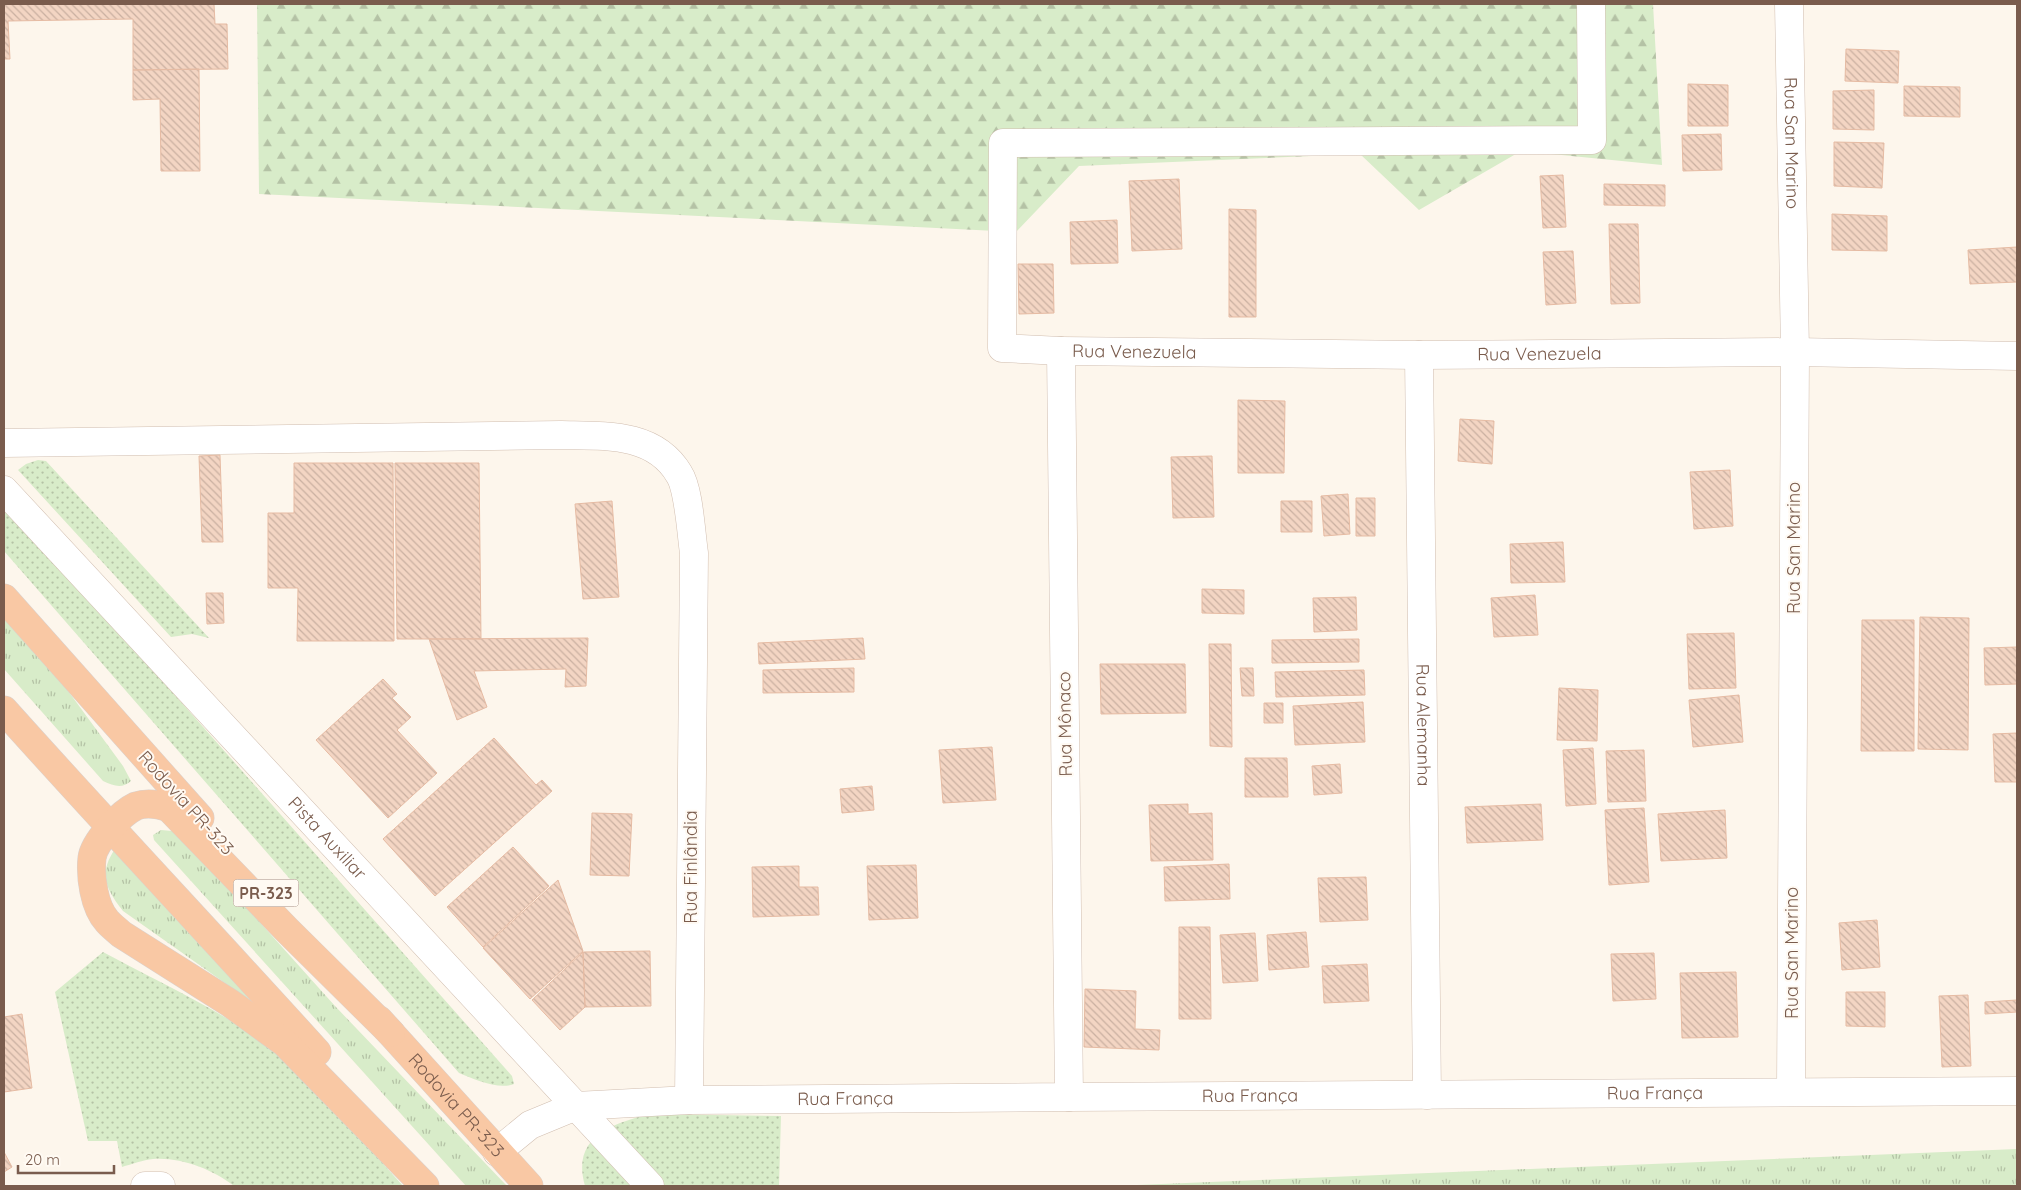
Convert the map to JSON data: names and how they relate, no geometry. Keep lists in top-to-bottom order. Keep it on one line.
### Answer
{"streets":{"highway":["Rodovia PR-323","PR-323"],"street":["Rua San Marino","Rua Venezuela","Rua Mônaco","Rua Alemanha","Pista Auxiliar","Rua Finlândia","Rua França"]},"crossings":[["Rua San Marino","Rua Venezuela"],["Rua San Marino","Rua França"],["Rua Venezuela","Rua Mônaco"],["Rua Venezuela","Rua Alemanha"],["Rua Mônaco","Rua França"],["Rua Alemanha","Rua França"],["Rodovia PR-323","Rua França"],["Pista Auxiliar","Rua França"],["Rua Finlândia","Rua França"]],"scale_bar":"20 m"}
